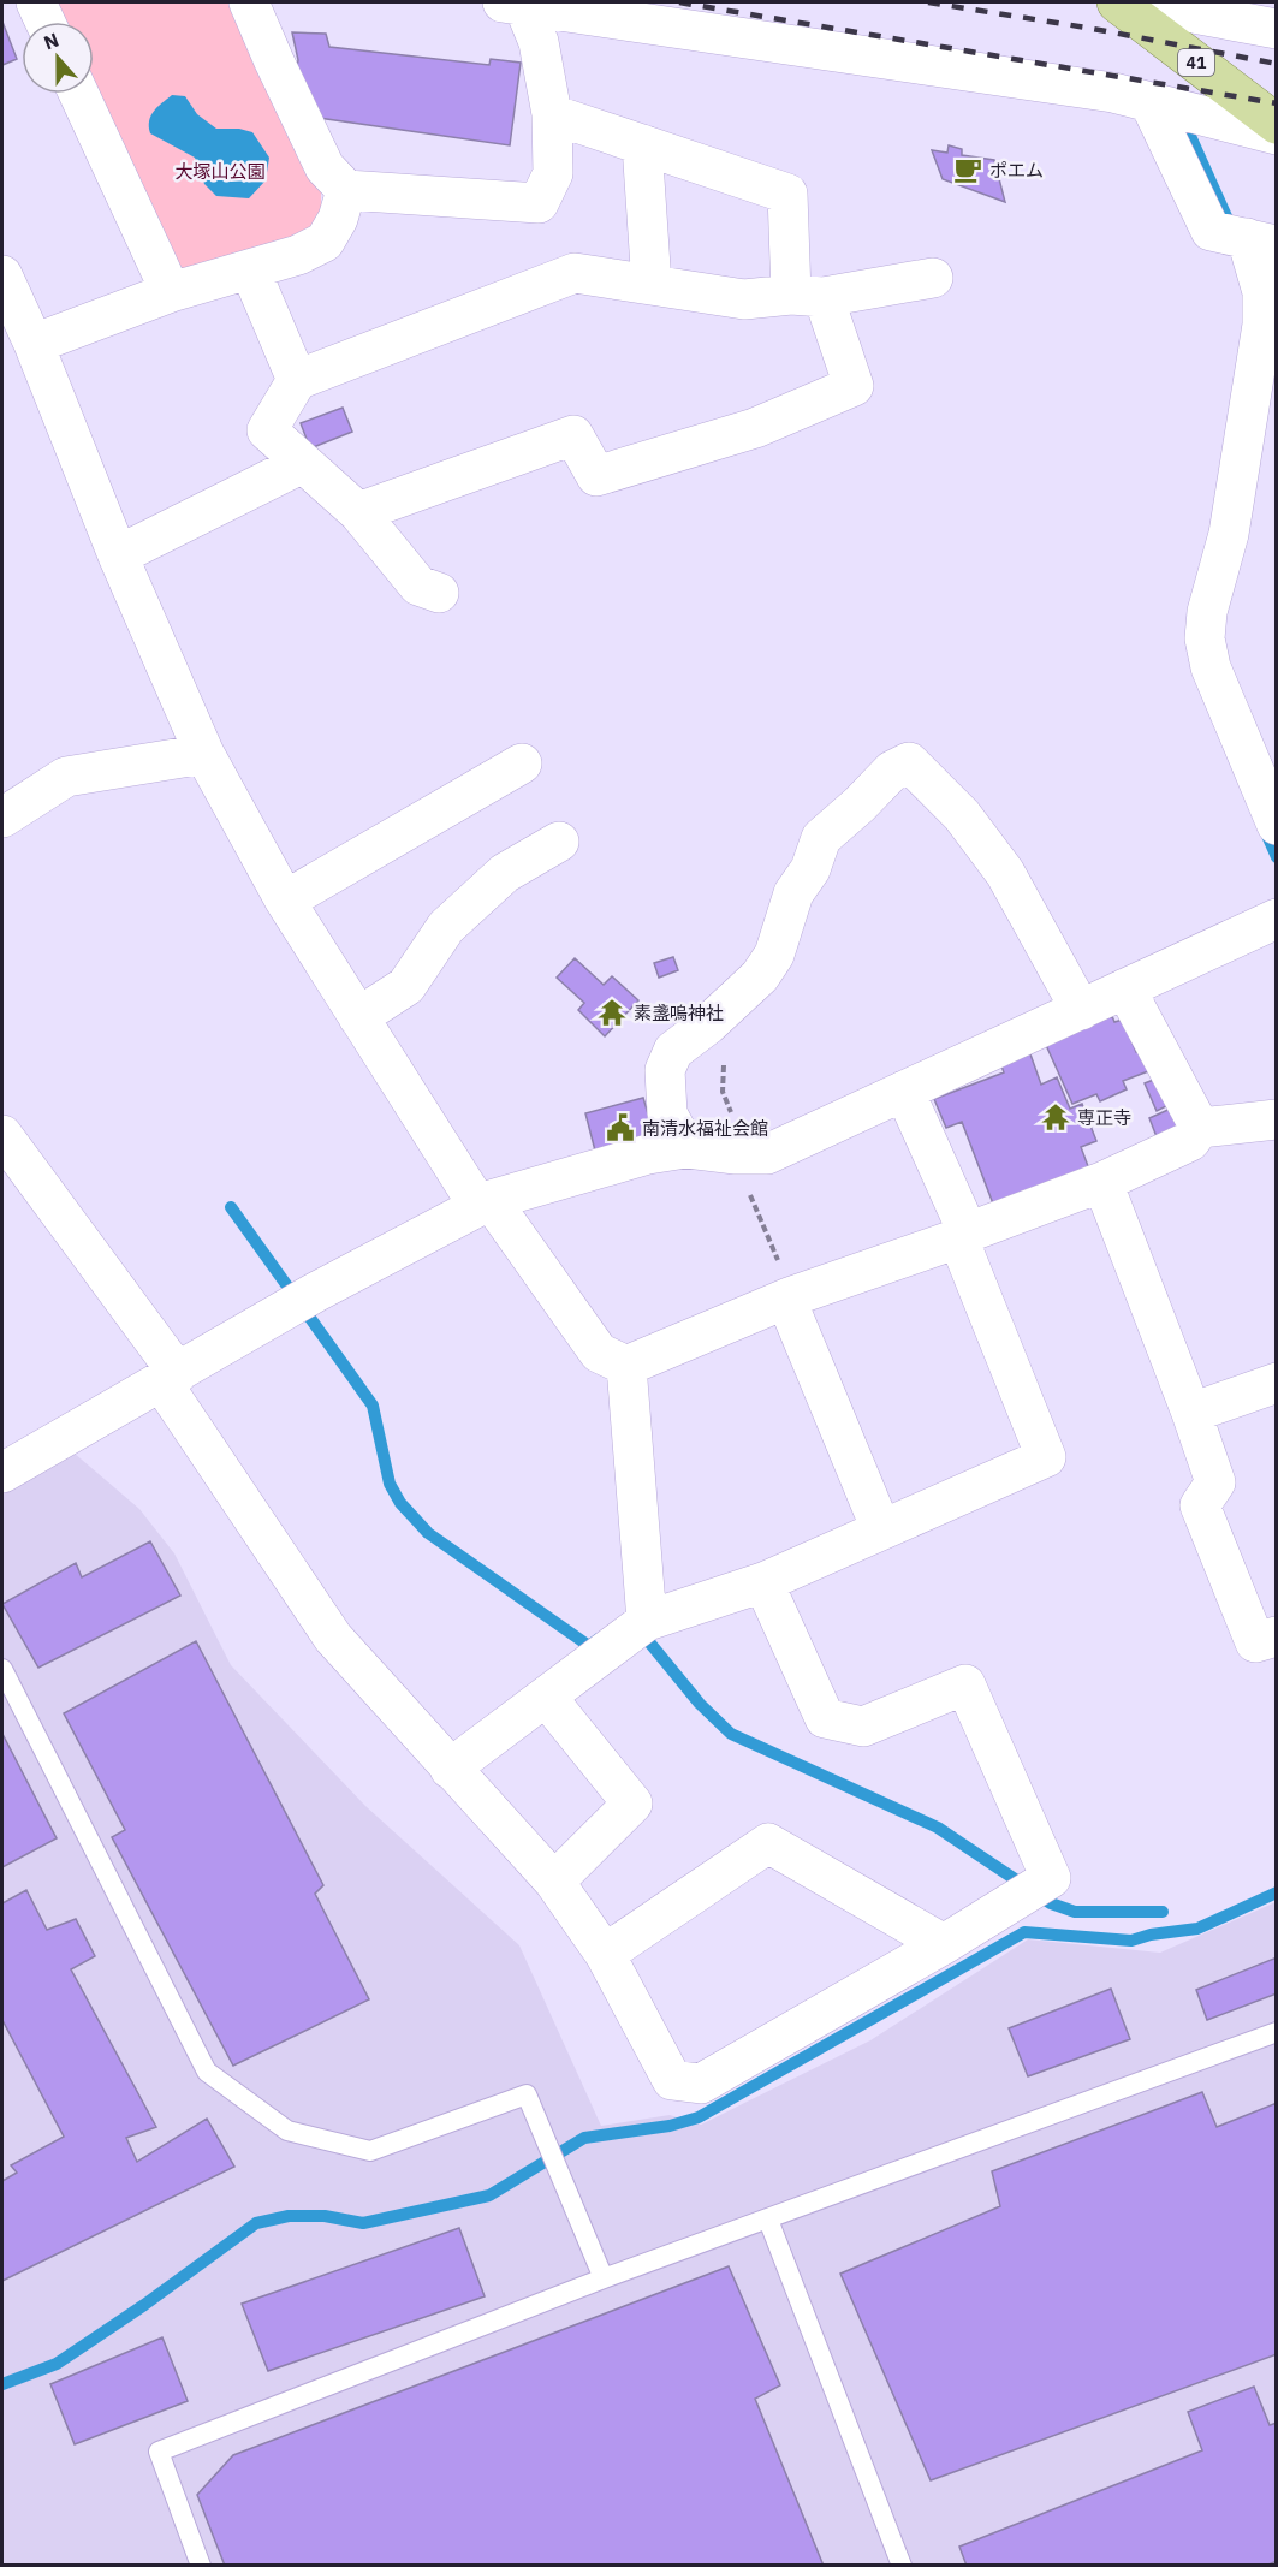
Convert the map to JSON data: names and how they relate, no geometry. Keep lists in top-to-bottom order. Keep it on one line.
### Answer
{"streets":{"main road":["41"]},"parks":["大塚山公園"],"places":{"cafe":["ポエム"],"temple":["素盞嗚神社","専正寺"],"public building":["南清水福祉会館"]},"north":"top"}
